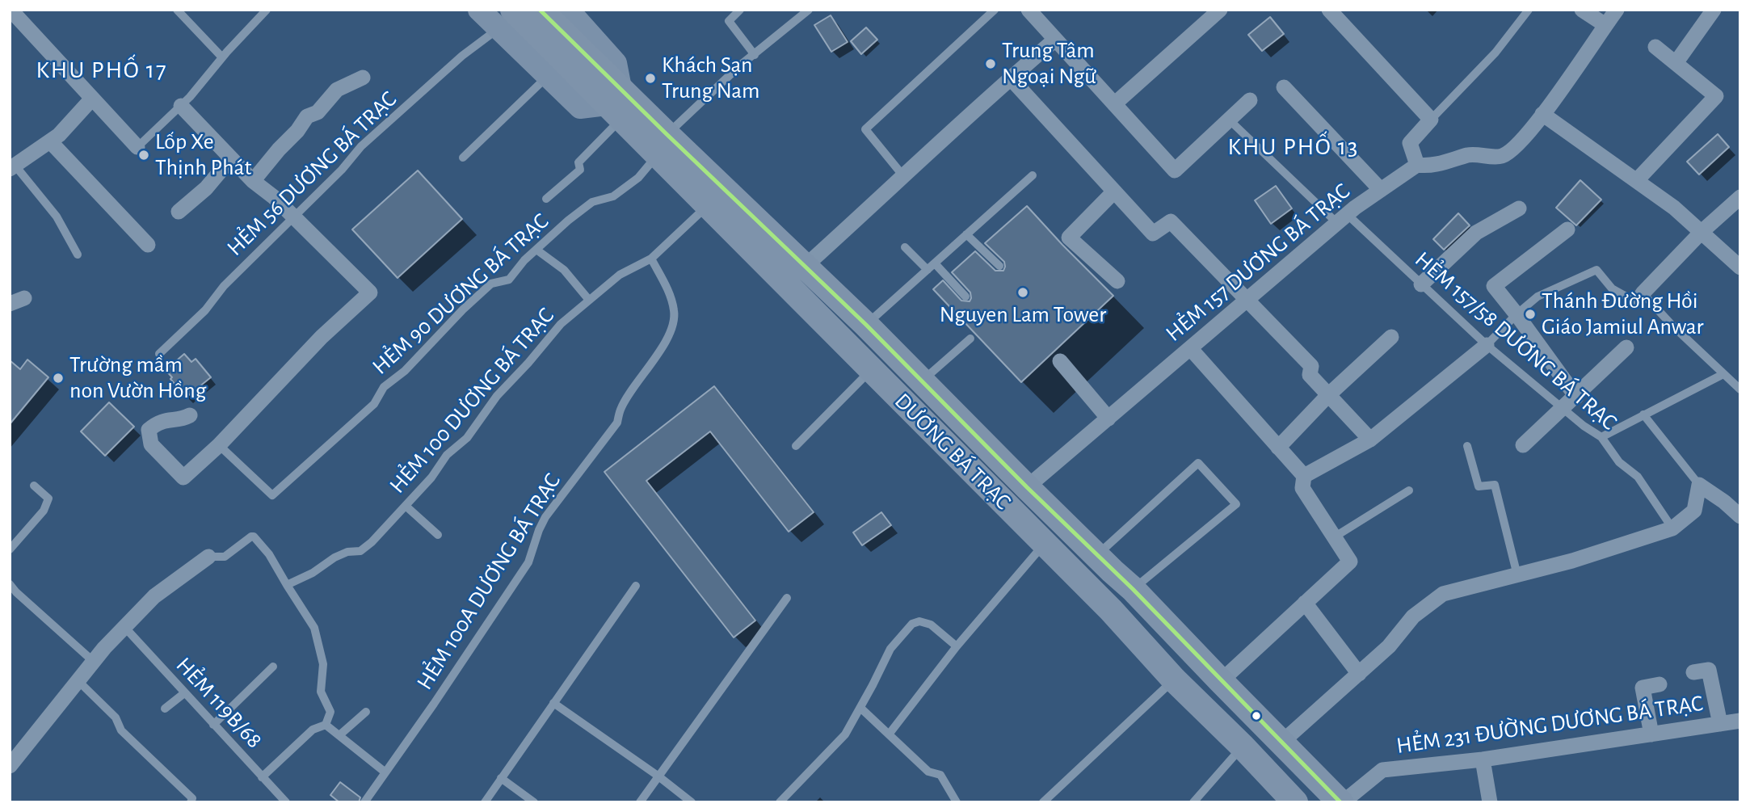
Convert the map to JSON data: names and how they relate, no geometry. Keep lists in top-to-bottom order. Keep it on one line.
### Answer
{"streets":{"main road":["DƯƠNG BÁ TRẠC"],"street":["HẺM 157 DƯƠNG BÁ TRẠC","HẺM 231 ĐƯỜNG DƯƠNG BÁ TRẠC"],"lane":["HẺM 56 DƯƠNG BÁ TRẠC","HẺM 90 DƯƠNG BÁ TRẠC","HẺM 157/58 DƯƠNG BÁ TRẠC","HẺM 100 DƯƠNG BÁ TRẠC","HẺM 100A DƯƠNG BÁ TRẠC","HẺM 119B/68"]},"crossings":[["HẺM 157 DƯƠNG BÁ TRẠC","HẺM 157/58 DƯƠNG BÁ TRẠC"],["HẺM 157 DƯƠNG BÁ TRẠC","DƯƠNG BÁ TRẠC"],["HẺM 90 DƯƠNG BÁ TRẠC","DƯƠNG BÁ TRẠC"],["HẺM 100 DƯƠNG BÁ TRẠC","DƯƠNG BÁ TRẠC"],["HẺM 100 DƯƠNG BÁ TRẠC","HẺM 100A DƯƠNG BÁ TRẠC"],["DƯƠNG BÁ TRẠC","HẺM 231 ĐƯỜNG DƯƠNG BÁ TRẠC"]],"districts":["KHU PHỐ 17","KHU PHỐ 13"],"places":["Trung Tâm Ngoại Ngữ","Khách Sạn Trung Nam","Lốp Xe Thịnh Phát","Nguyen Lam Tower","Thánh Đường Hồi Giáo Jamiul Anwar","Trường mầm non Vườn Hồng"]}
